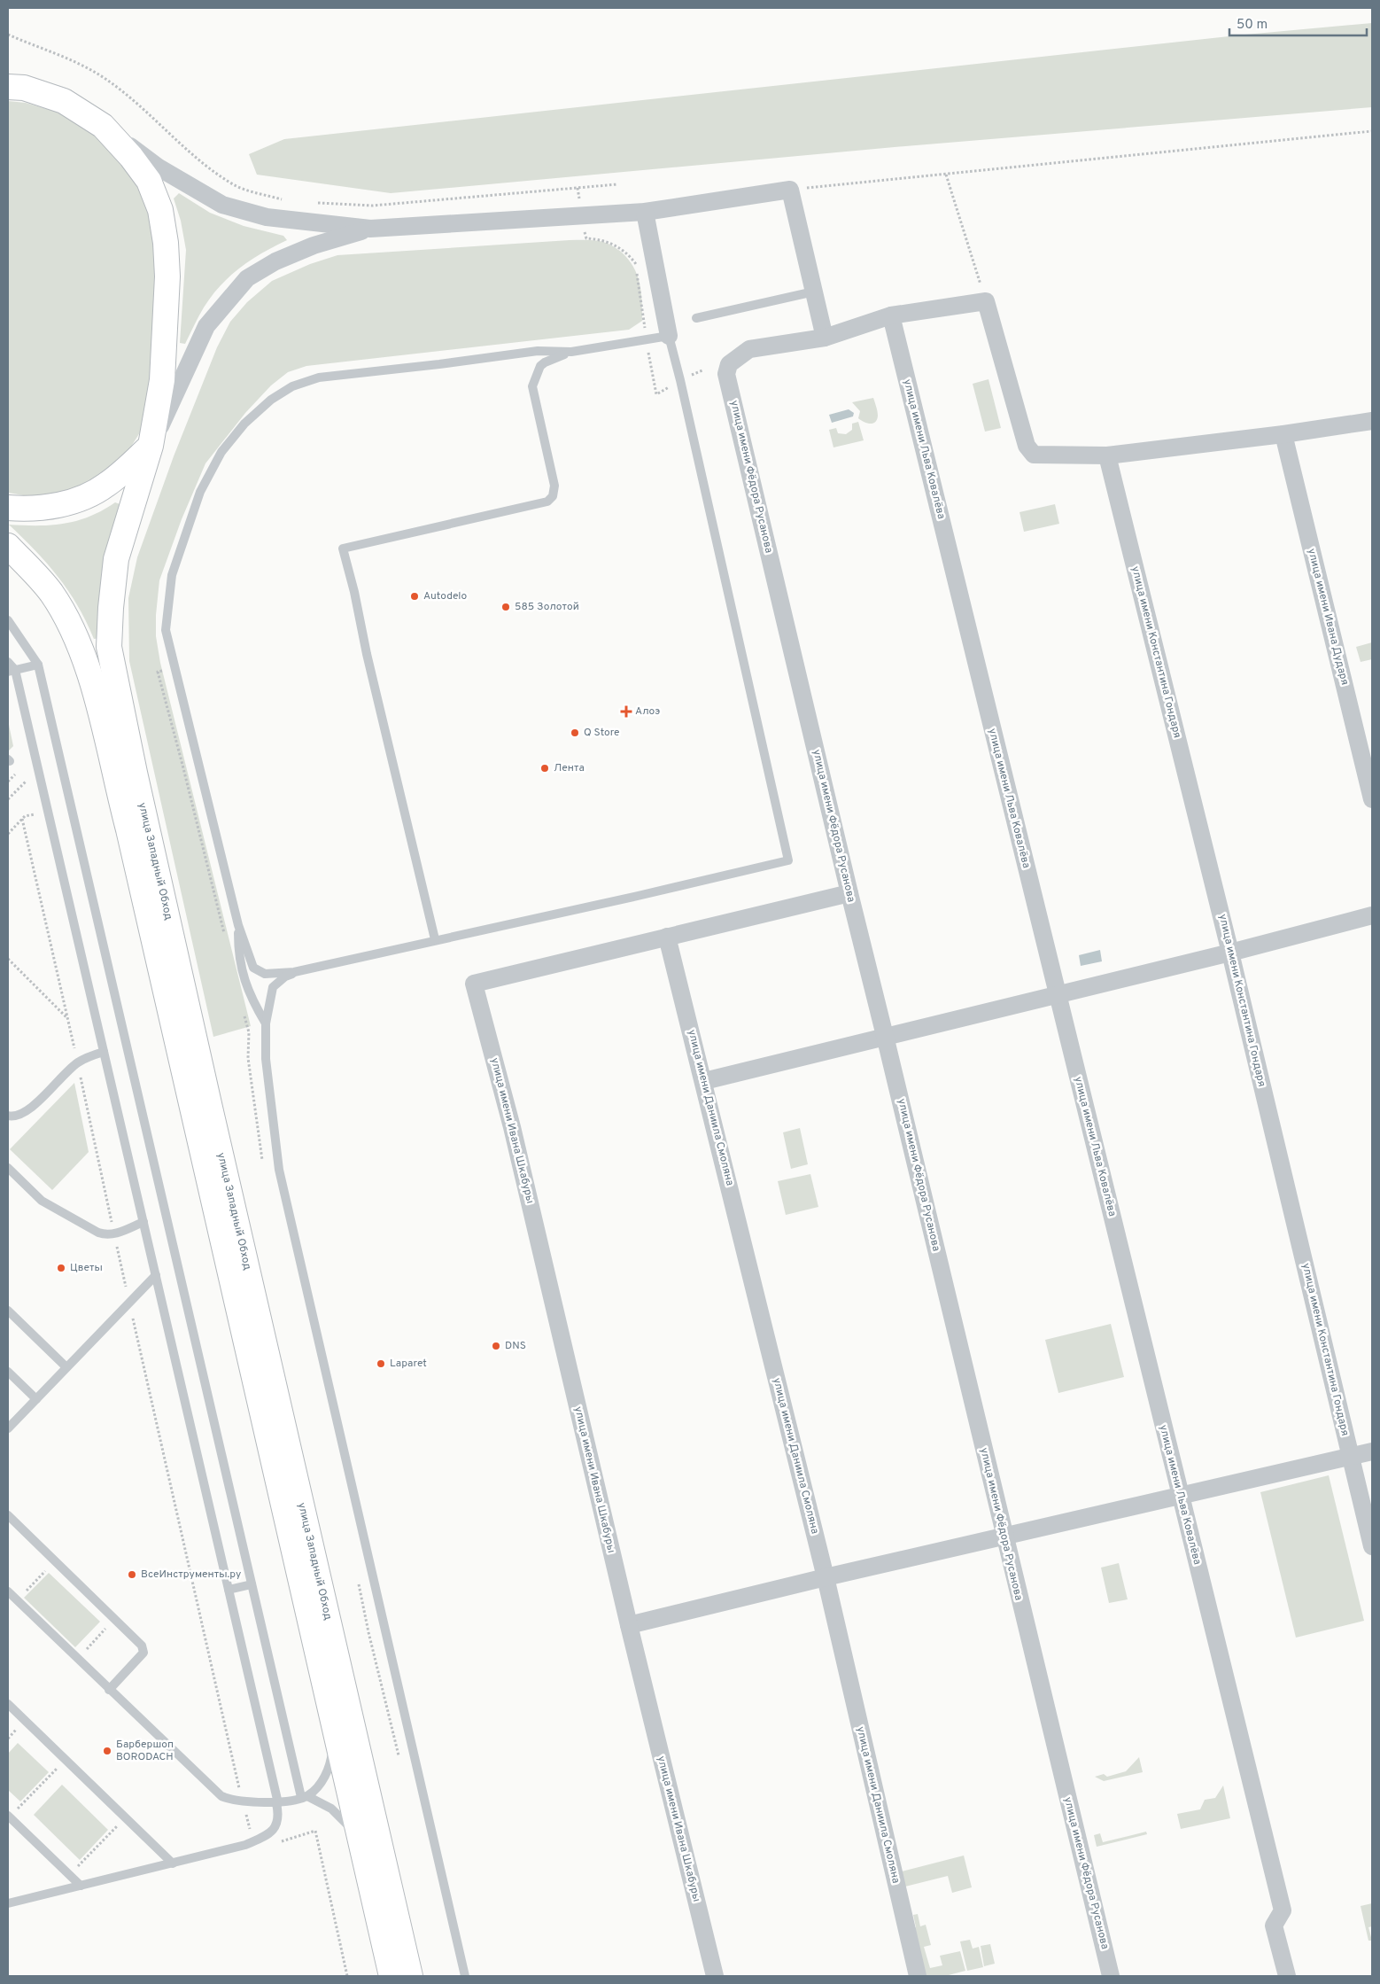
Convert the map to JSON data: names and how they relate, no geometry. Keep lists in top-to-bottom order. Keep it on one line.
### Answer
{"streets":{"highway":["улица Западный Обход"],"street":["улица имени Льва Ковалёва","улица имени Фёдора Русанова","улица имени Ивана Дударя","улица имени Константина Гондаря","улица имени Даниила Смоляна","улица имени Ивана Шкабуры"]},"crossings":[["улица имени Даниила Смоляна","улица имени Ивана Шкабуры"]],"places":{"other":["Autodelo","585 Золотой","Q Store","Лента","Цветы","DNS","Laparet","ВсеИнструменты.ру","Барбершоп BORODACH"],"health":["Алоэ"]},"scale_bar":"50 m"}
